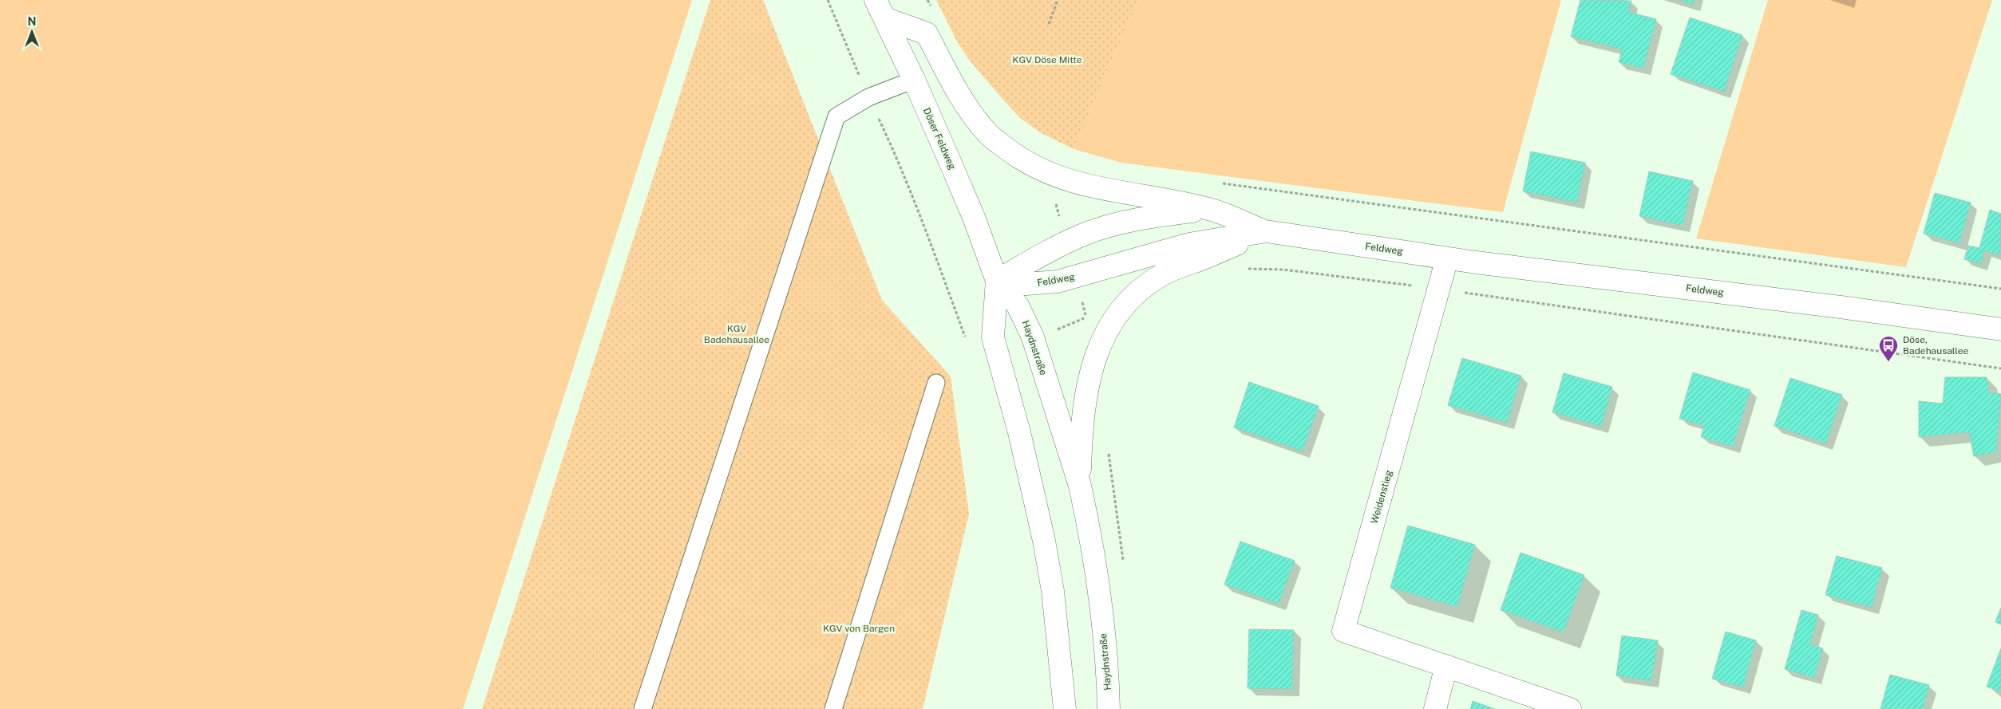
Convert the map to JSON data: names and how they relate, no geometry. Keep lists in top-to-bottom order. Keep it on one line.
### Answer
{"streets":{"street":["Döser Feldweg","Feldweg","Haydnstraße","Weidenstieg"]},"crossings":[["Döser Feldweg","Feldweg"],["Döser Feldweg","Haydnstraße"],["Feldweg","Haydnstraße"],["Feldweg","Weidenstieg"]],"parks":["KGV Döse Mitte","KGV Badehausallee","KGV von Bargen"],"places":{"bus stop":["Döse, Badehausallee"]},"north":"top"}
